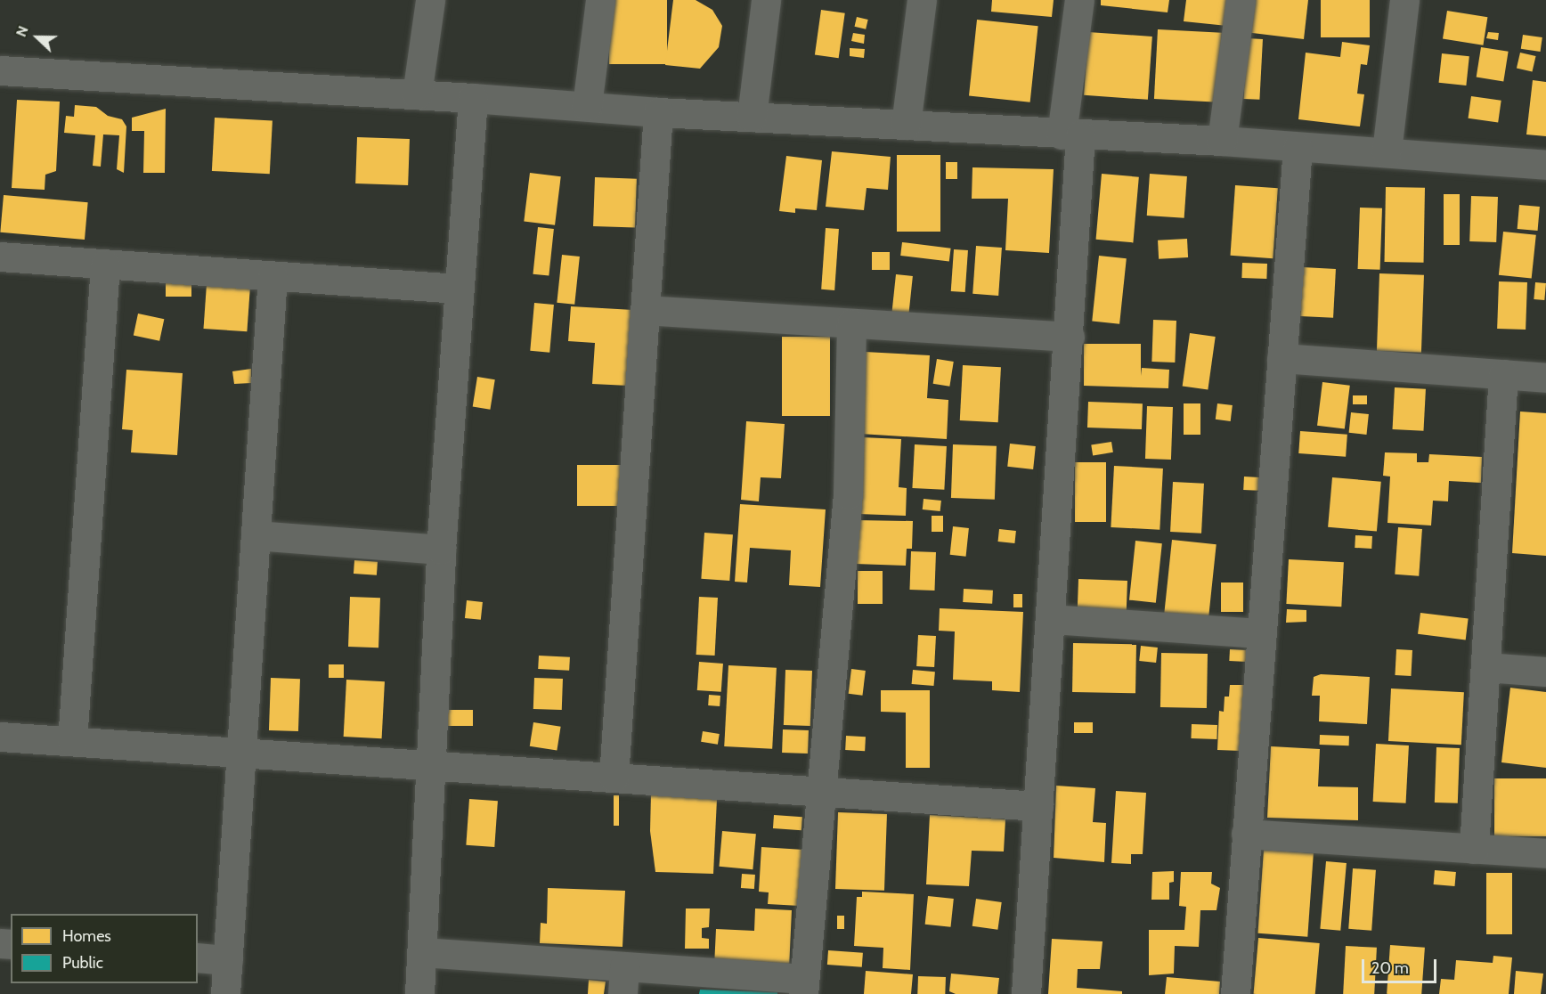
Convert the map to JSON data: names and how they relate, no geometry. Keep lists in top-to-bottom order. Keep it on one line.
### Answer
{"legend":["Homes","Public"],"scale_bar":"20 m","north":"left"}
